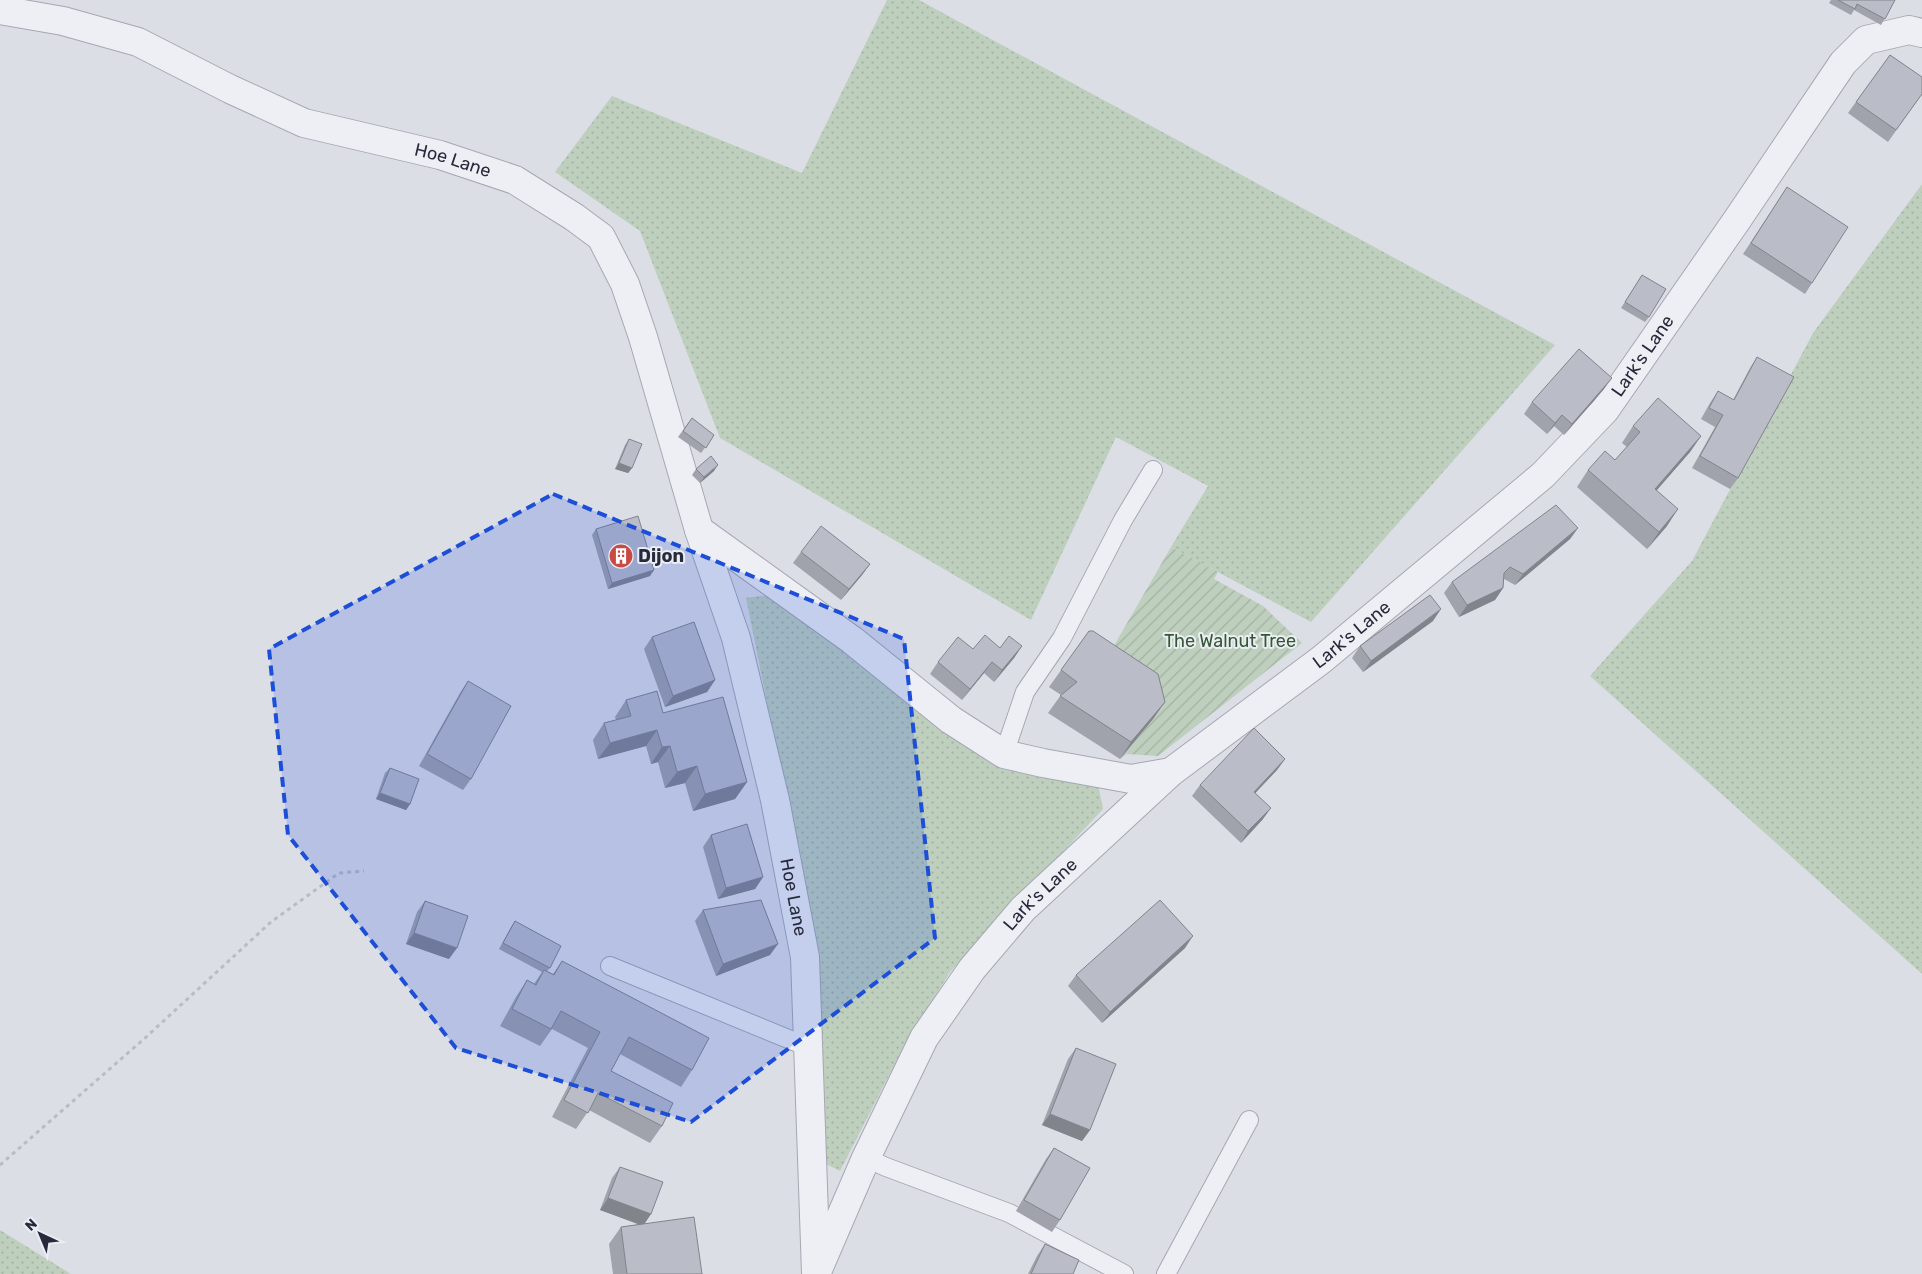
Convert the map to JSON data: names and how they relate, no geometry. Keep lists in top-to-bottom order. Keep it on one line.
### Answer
{"streets":{"street":["Hoe Lane","Lark's Lane"]},"crossings":[["Hoe Lane","Lark's Lane"]],"parks":["The Walnut Tree"],"places":{"building":["Dijon"]},"north":"top left"}
